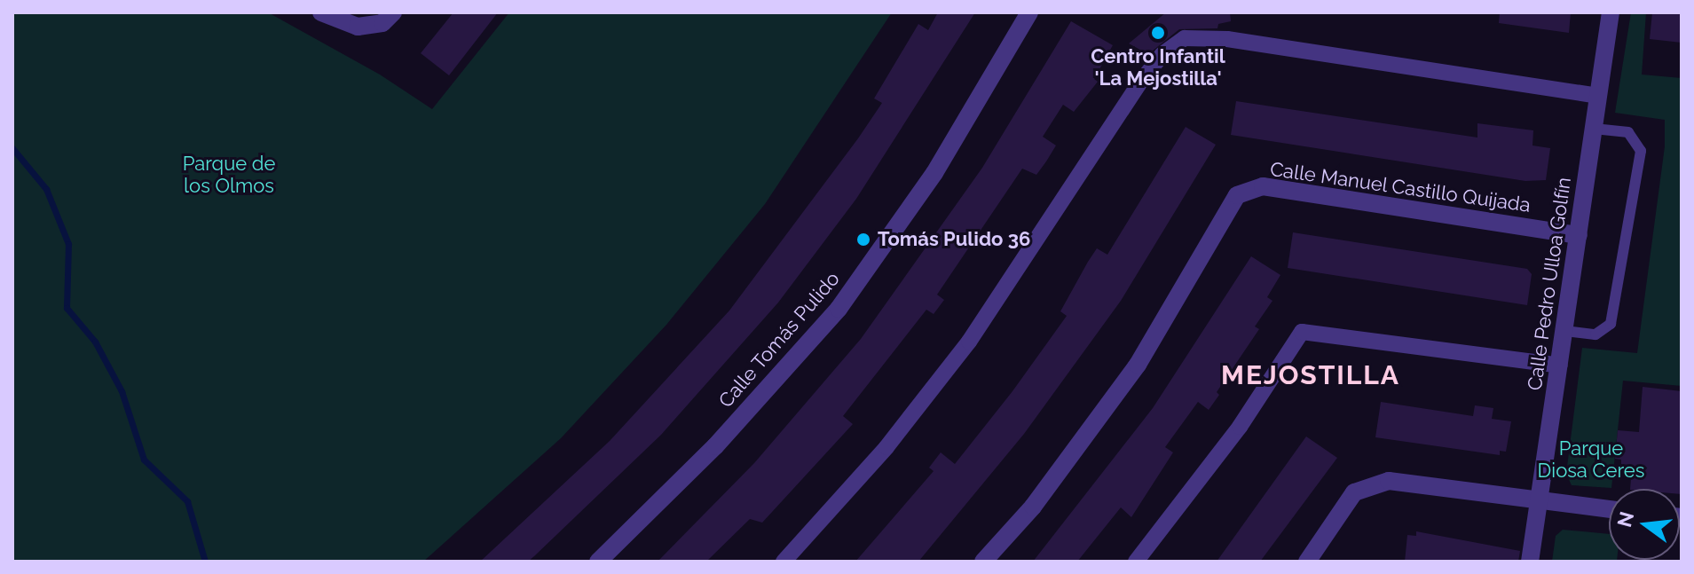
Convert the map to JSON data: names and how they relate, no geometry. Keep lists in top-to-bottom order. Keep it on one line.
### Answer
{"streets":{"street":["Calle Manuel Castillo Quijada","Calle Pedro Ulloa Golfín","Calle Tomás Pulido"]},"crossings":[["Calle Manuel Castillo Quijada","Calle Pedro Ulloa Golfín"]],"districts":["MEJOSTILLA"],"parks":["Parque de los Olmos","Parque Diosa Ceres"],"places":["Centro Infantil 'La Mejostilla'","Tomás Pulido 36"],"north":"left"}
